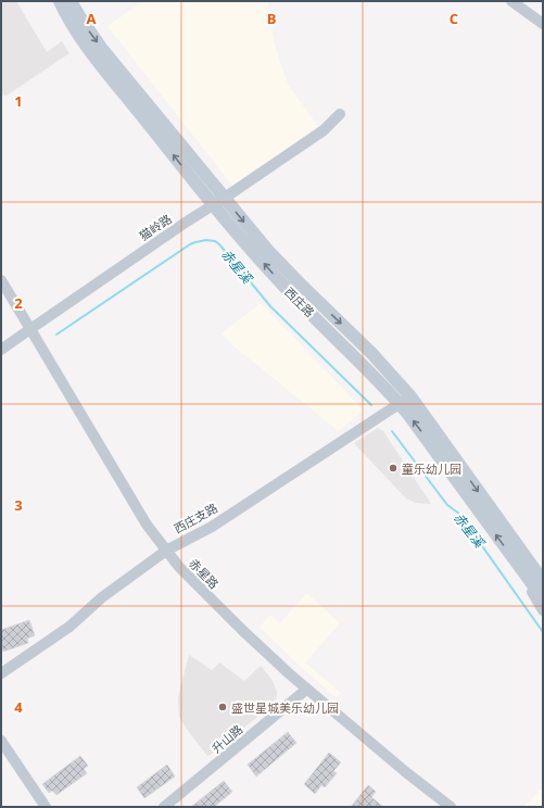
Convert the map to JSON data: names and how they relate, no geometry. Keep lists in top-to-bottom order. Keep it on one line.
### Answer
{"streets":{"main road":["西庄路"],"street":["猫岭路","西庄支路","赤星路","升山路"]},"crossings":[["猫岭路","西庄路"],["猫岭路","赤星路"],["西庄路","西庄支路"],["西庄支路","赤星路"],["赤星路","升山路"]],"water":["赤星溪"],"places":["童乐幼儿园","盛世星城美乐幼儿园"],"grid":{"columns":["A","B","C"],"rows":["1","2","3","4"]}}
